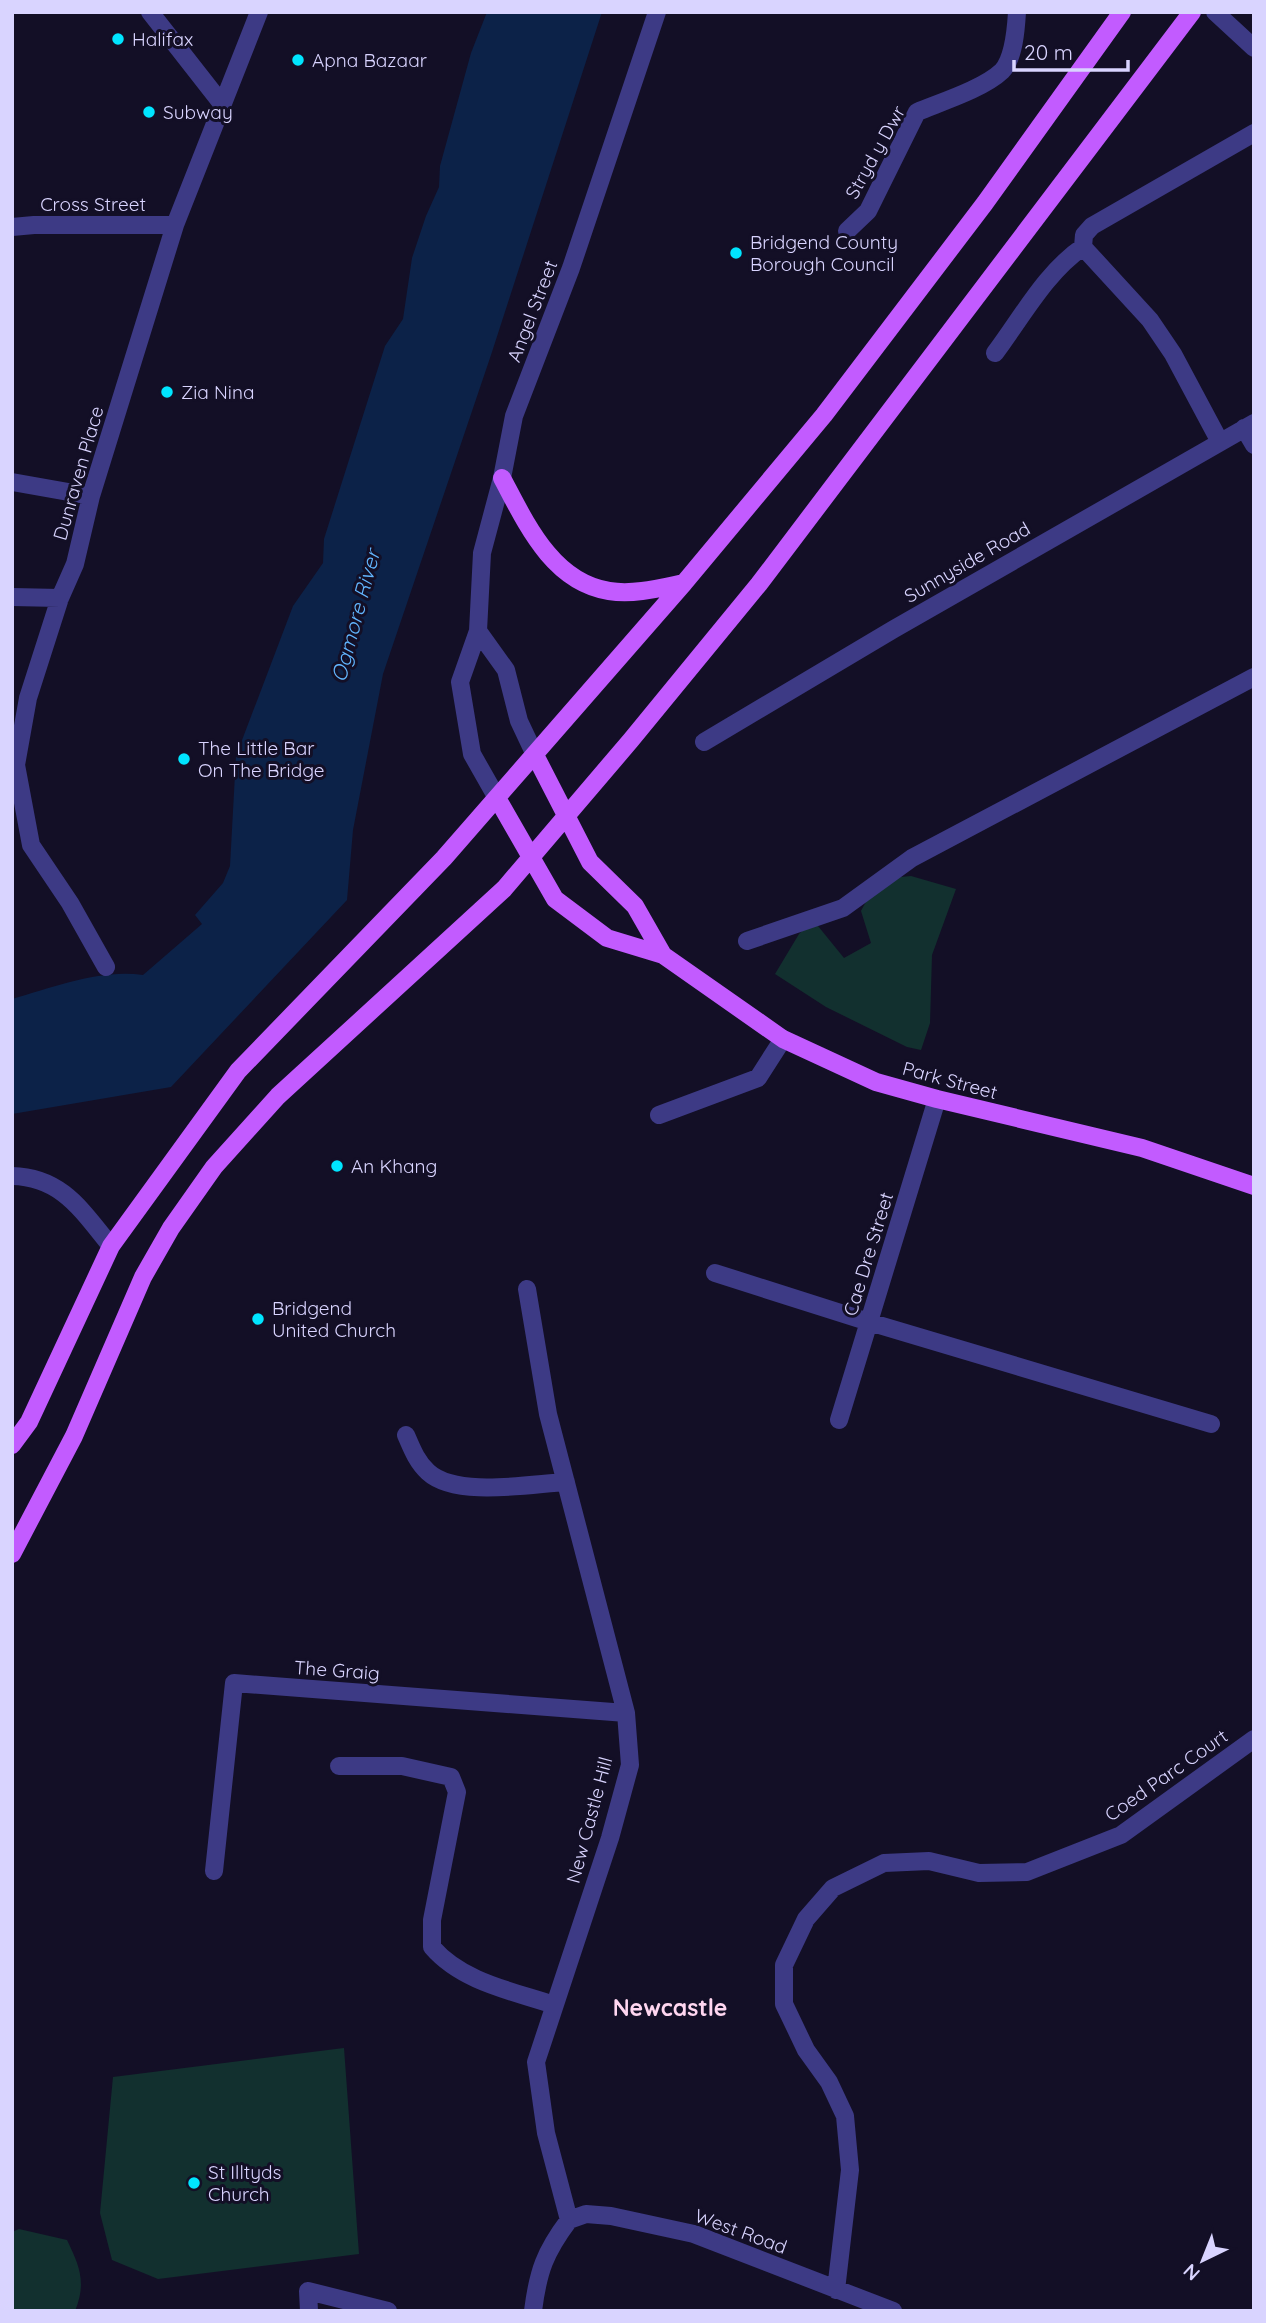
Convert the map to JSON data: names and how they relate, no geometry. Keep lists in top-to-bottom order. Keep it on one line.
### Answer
{"streets":{"main road":["Park Street"],"street":["Stryd y Dwr","Cross Street","Angel Street","Dunraven Place","Sunnyside Road","Cae Dre Street","The Graig","Coed Parc Court","New Castle Hill","West Road"]},"crossings":[["Cross Street","Dunraven Place"],["Angel Street","Park Street"],["Park Street","Cae Dre Street"],["The Graig","New Castle Hill"],["Coed Parc Court","West Road"],["New Castle Hill","West Road"]],"districts":["Newcastle"],"water":["Ogmore River"],"places":["Halifax","Apna Bazaar","Subway","Bridgend County Borough Council","Zia Nina","The Little Bar On The Bridge","An Khang","Bridgend United Church","St Illtyds Church"],"scale_bar":"20 m","north":"bottom left"}
